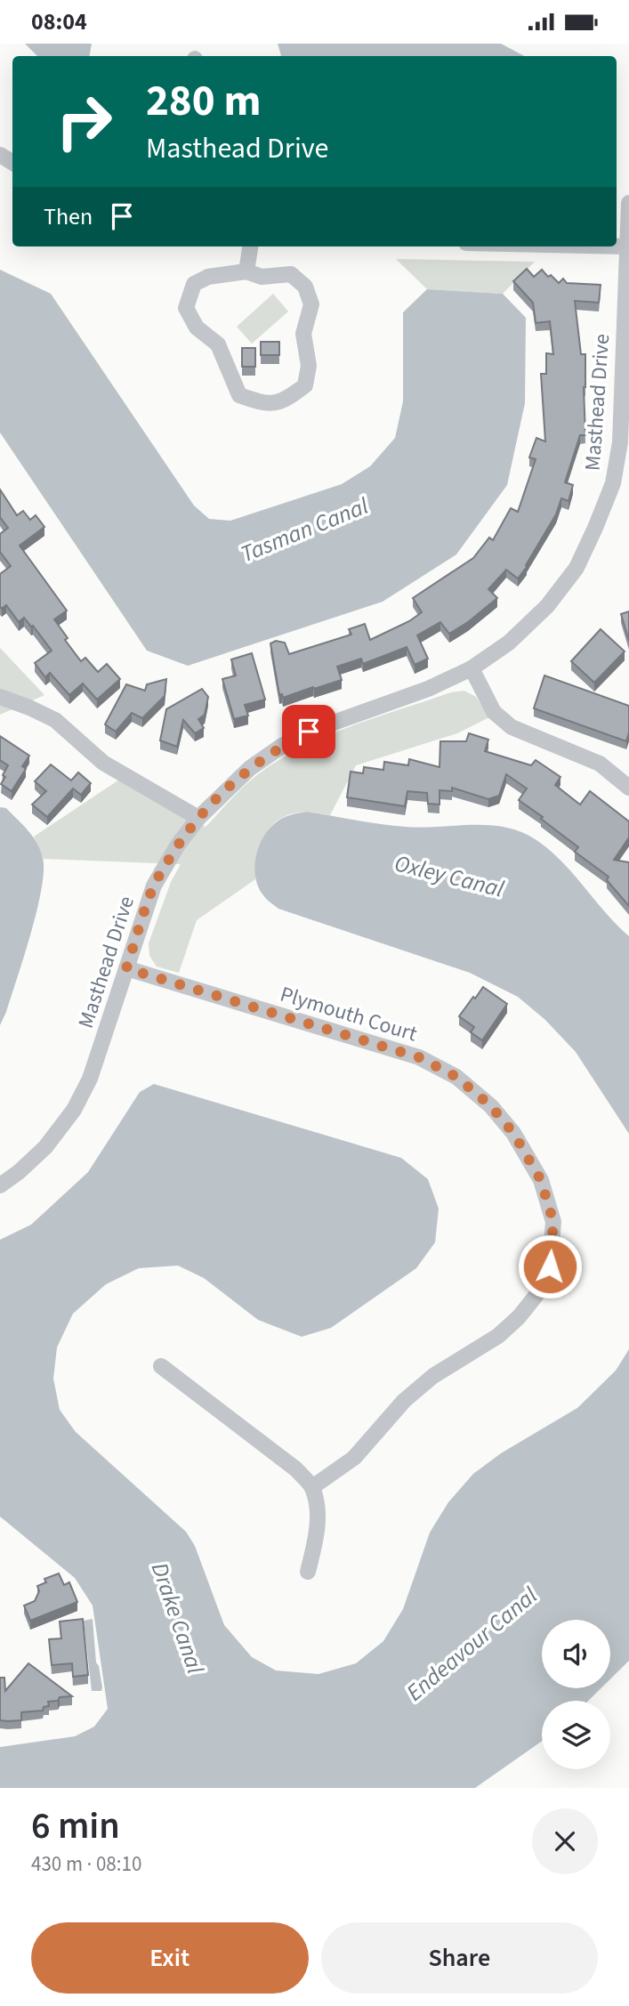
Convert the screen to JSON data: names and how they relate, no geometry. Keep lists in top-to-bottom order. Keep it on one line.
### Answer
{"streets":{"street":["Masthead Drive","Plymouth Court"]},"crossings":[["Masthead Drive","Plymouth Court"]],"water":["Tasman Canal","Oxley Canal","Drake Canal","Endeavour Canal"],"page":{"status":"08:04","turn":["280 m","Masthead Drive"],"then":"Then","heading":["6 min","430 m · 08:10"],"buttons":["Exit","Share"]}}
